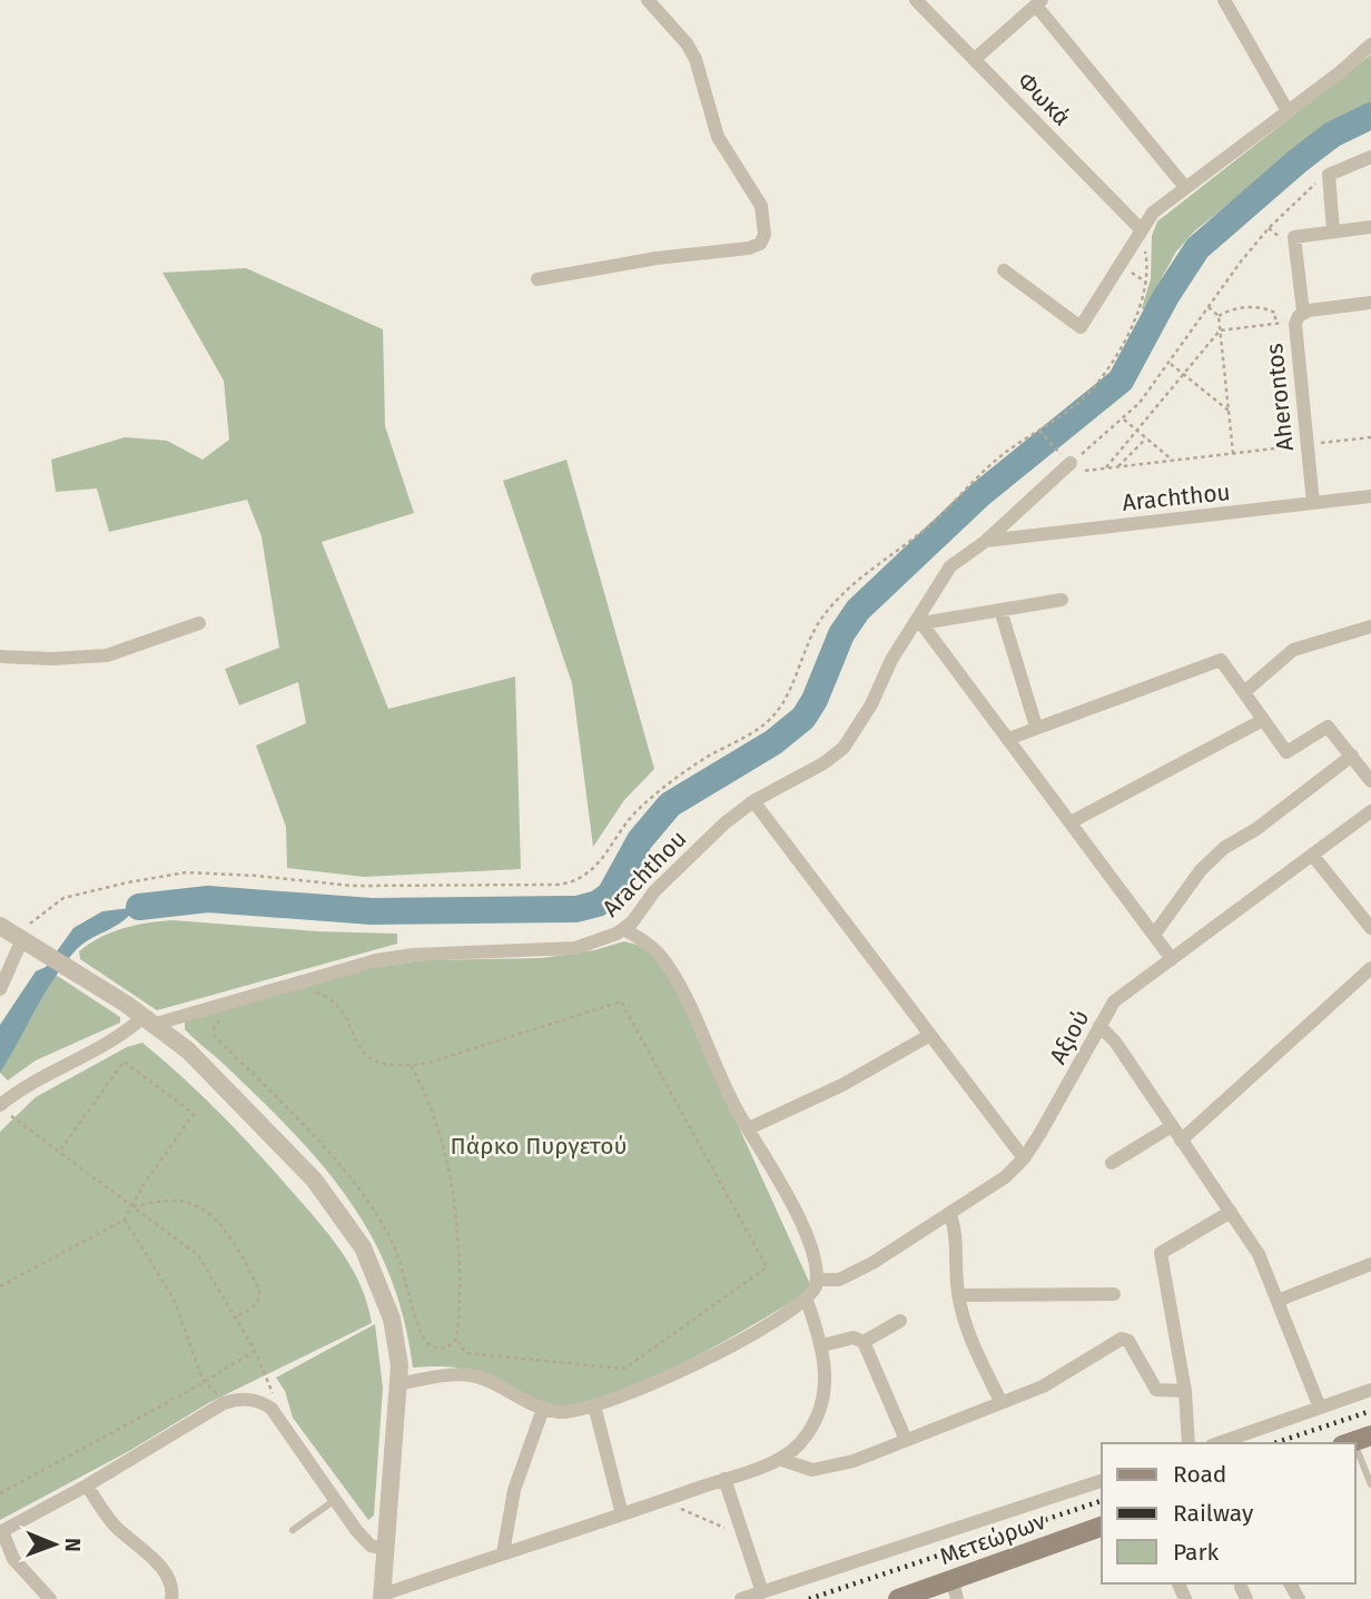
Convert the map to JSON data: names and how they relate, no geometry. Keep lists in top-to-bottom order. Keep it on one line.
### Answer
{"streets":{"main road":["Μετεώρων"],"street":["Φωκά","Aherontos","Arachthou","Αξιού"]},"crossings":[["Aherontos","Arachthou"]],"parks":["Πάρκο Πυργετού"],"legend":["Road","Railway","Park"],"north":"right"}
